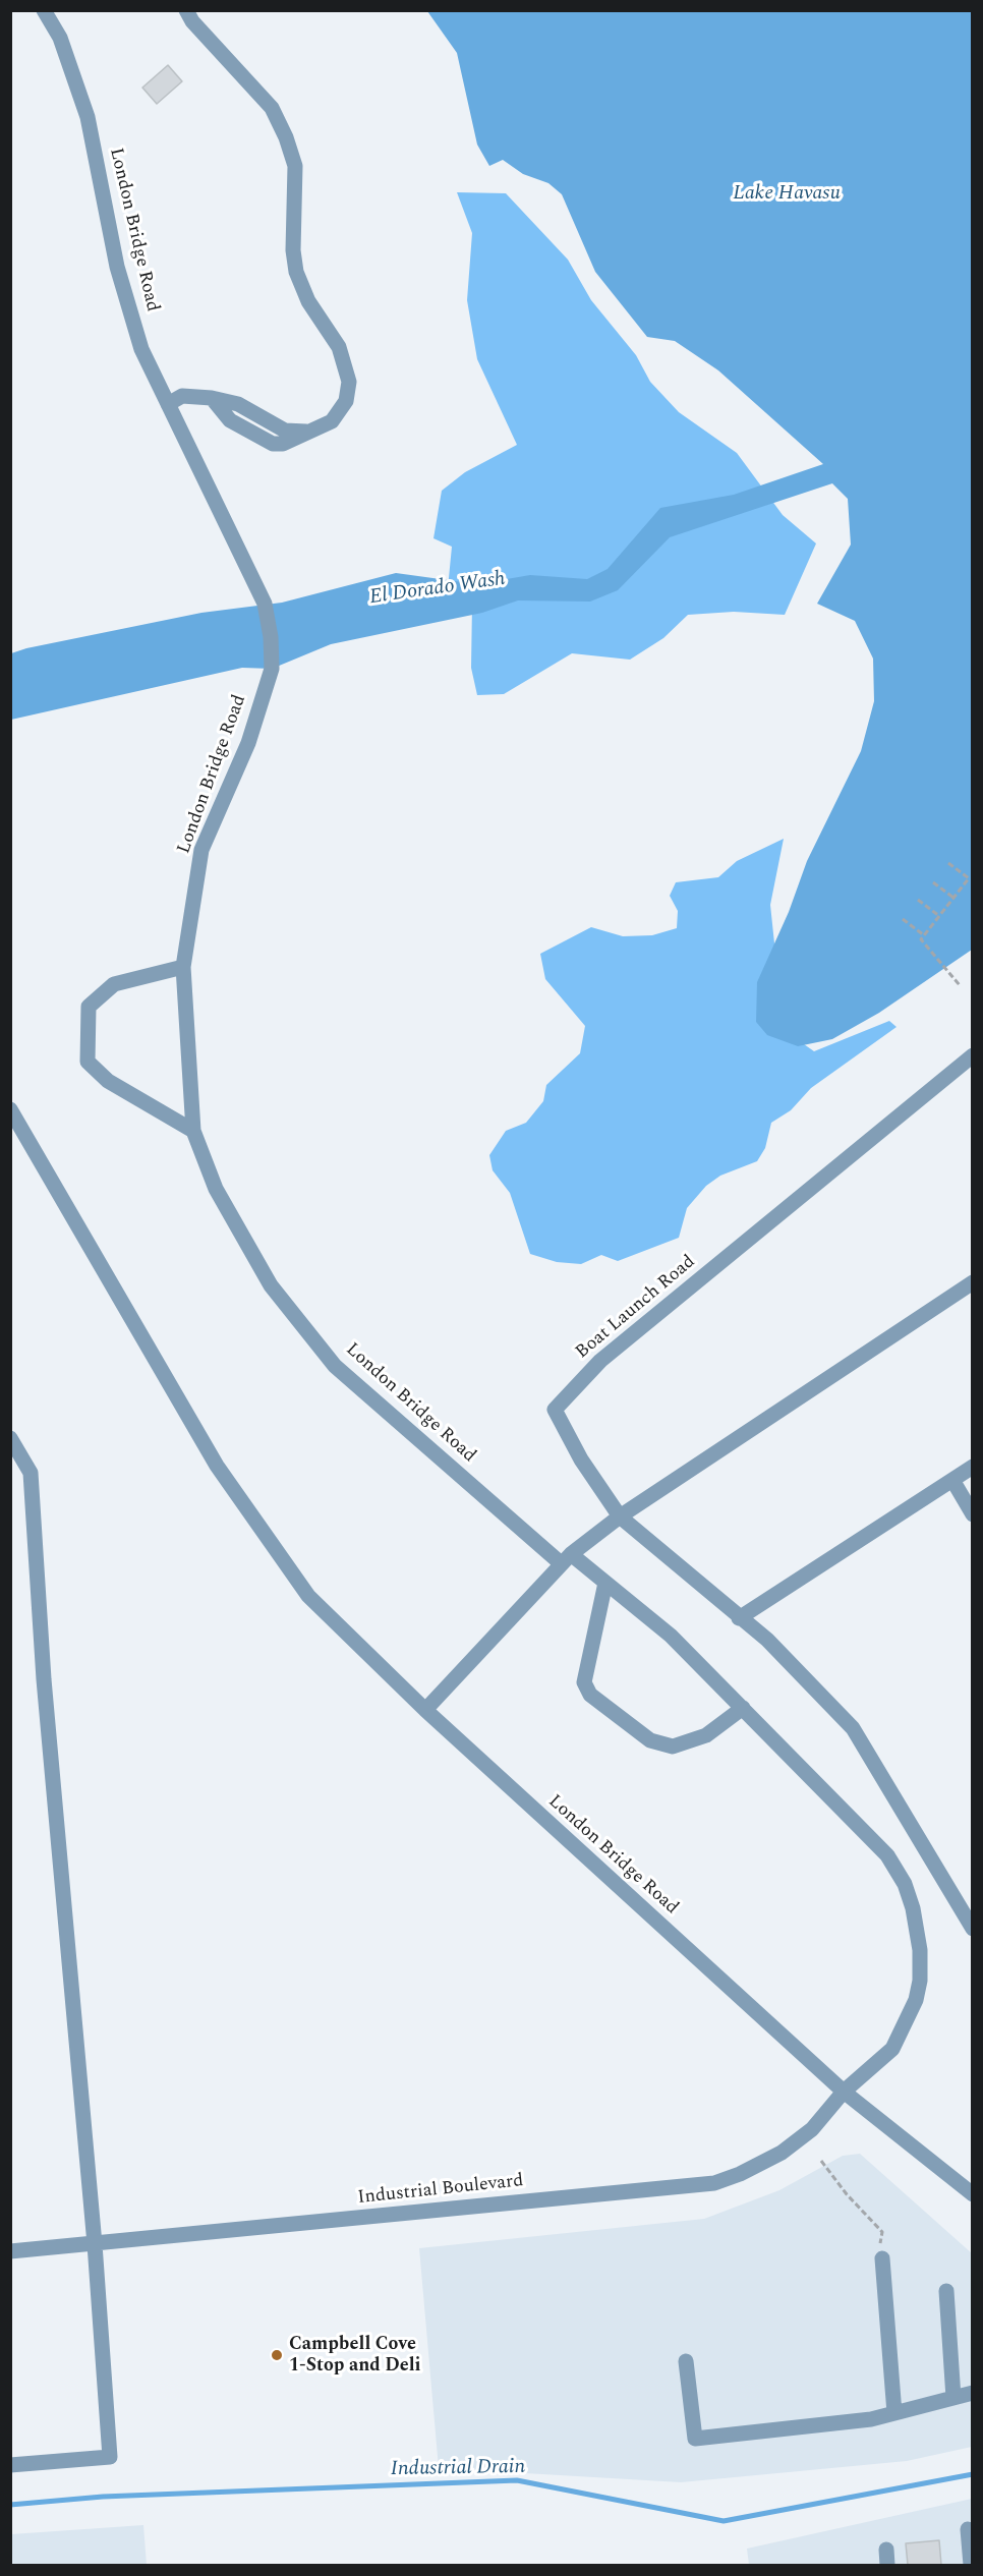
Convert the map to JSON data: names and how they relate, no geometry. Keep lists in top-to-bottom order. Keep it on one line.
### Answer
{"streets":{"street":["London Bridge Road","Boat Launch Road","Industrial Boulevard"]},"crossings":[["London Bridge Road","Industrial Boulevard"]],"water":["Lake Havasu","El Dorado Wash","Industrial Drain"],"places":["Campbell Cove 1-Stop and Deli"]}
